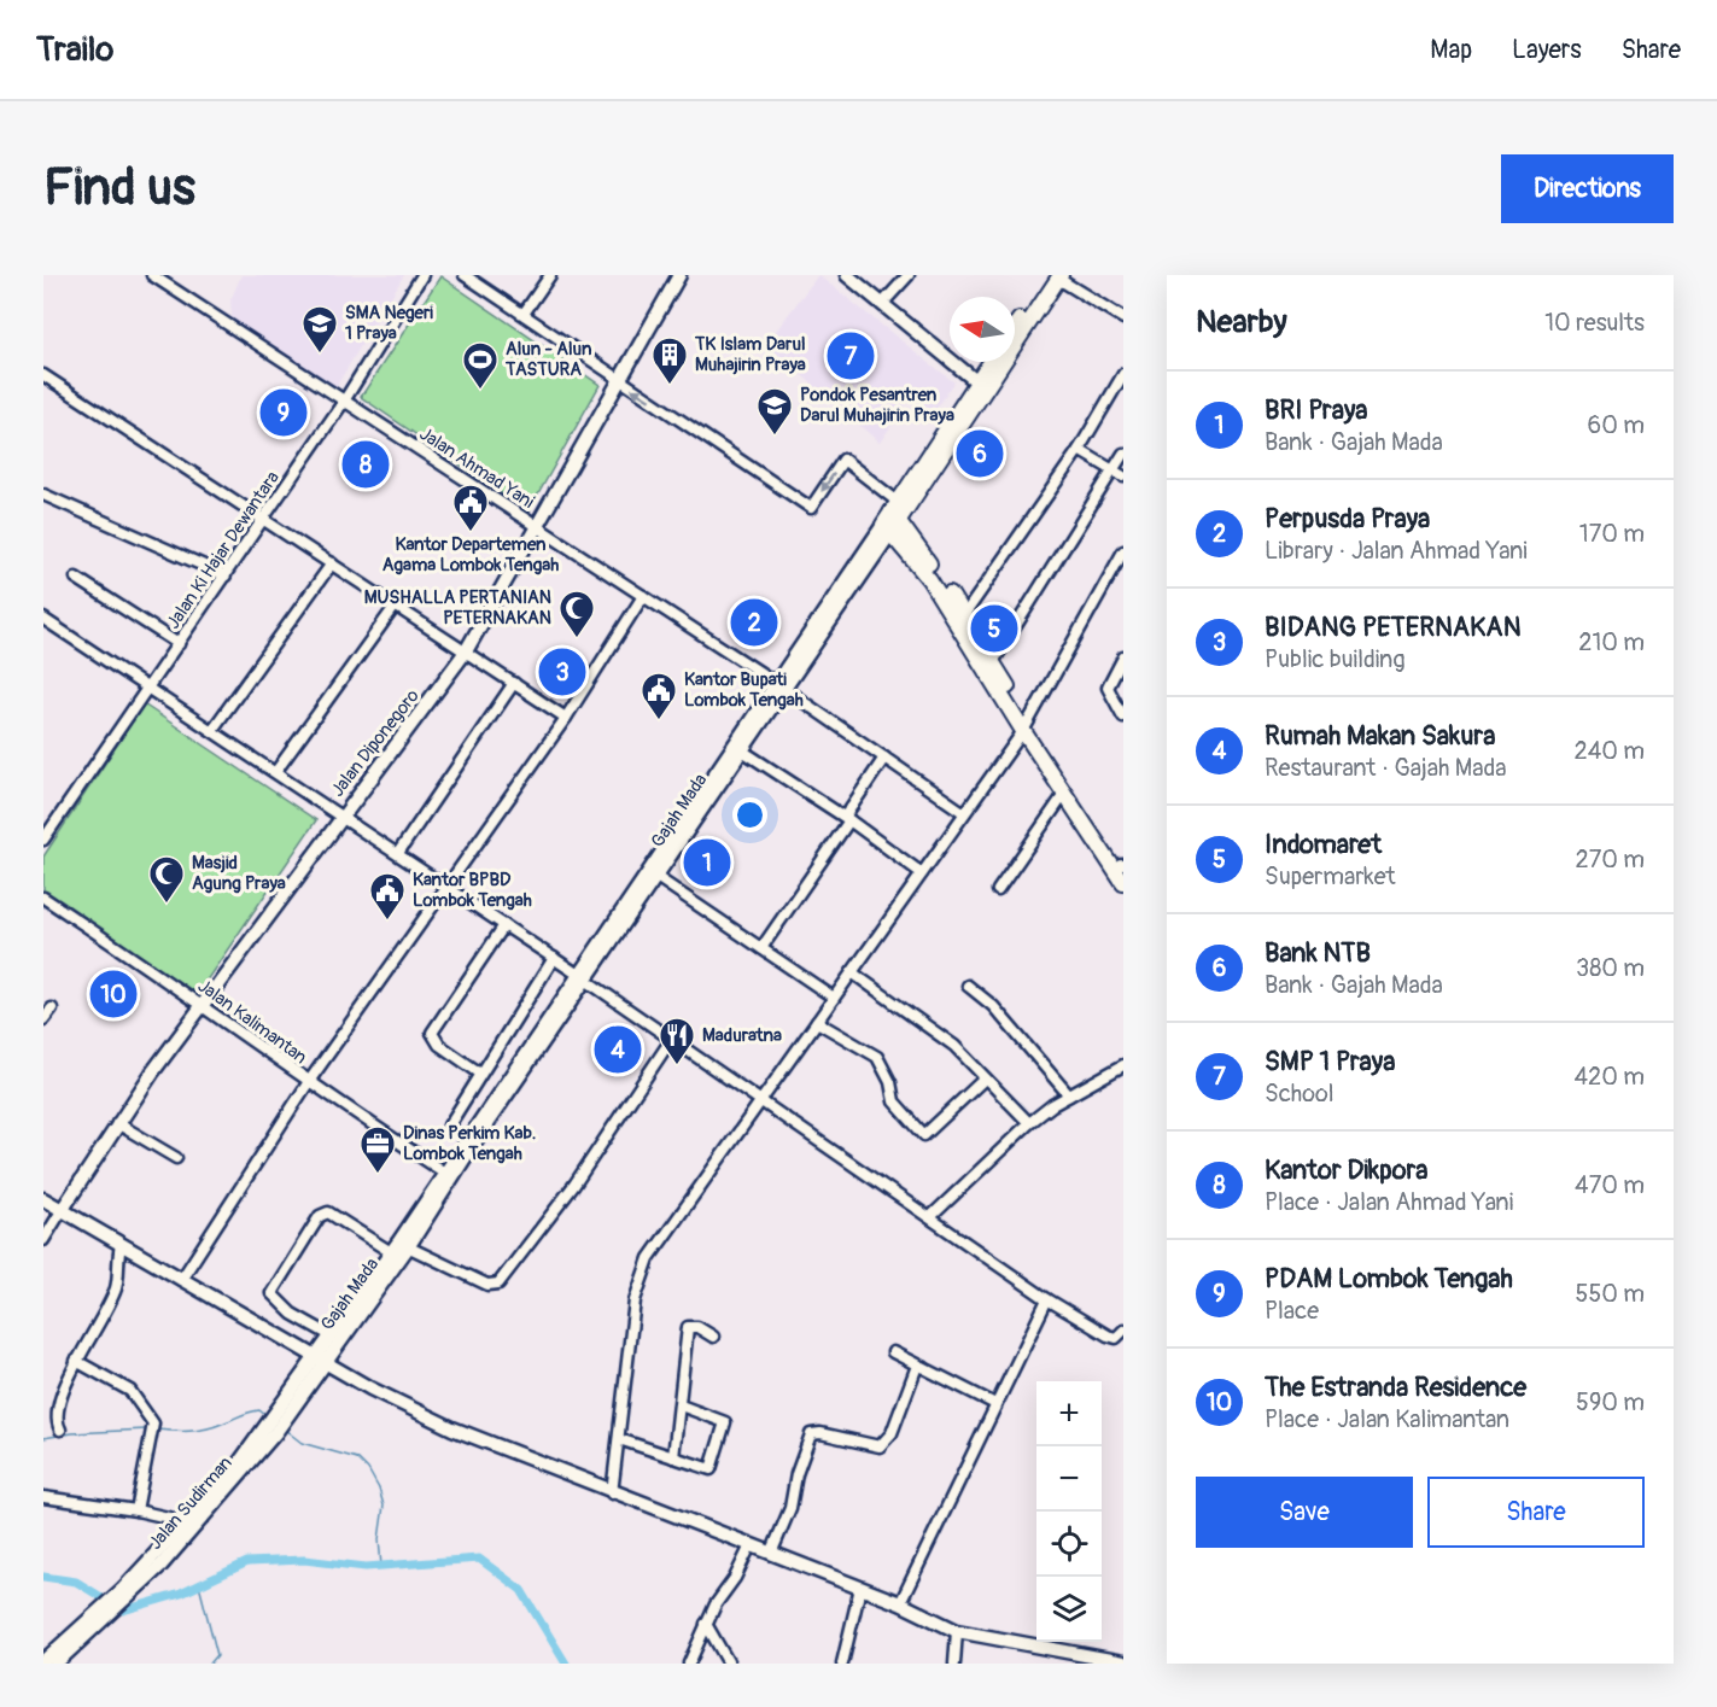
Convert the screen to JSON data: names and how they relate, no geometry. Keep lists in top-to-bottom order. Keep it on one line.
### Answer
{"streets":{"highway":["Gajah Mada"],"main road":["Jalan Diponegoro","Jalan Sudirman"],"street":["Jalan Ahmad Yani","Jalan Ki Hajar Dewantara","Jalan Kalimantan"]},"crossings":[["Jalan Ahmad Yani","Jalan Ki Hajar Dewantara"],["Jalan Ahmad Yani","Jalan Diponegoro"],["Jalan Ahmad Yani","Gajah Mada"],["Jalan Diponegoro","Jalan Kalimantan"],["Gajah Mada","Jalan Kalimantan"]],"places":{"school or university":["SMA Negeri 1 Praya","Pondok Pesantren Darul Muhajirin Praya"],"building":["TK Islam Darul Muhajirin Praya"],"sports":["Alun - Alun TASTURA"],"public building":["Kantor Departemen Agama Lombok Tengah","Kantor Bupati Lombok Tengah","Kantor BPBD Lombok Tengah"],"mosque":["MUSHALLA PERTANIAN PETERNAKAN","Masjid Agung Praya"],"restaurant":["Maduratna"],"office":["Dinas Perkim Kab. Lombok Tengah"]},"north":"left","page":{"header":"Trailo","nav":["Map","Layers","Share"],"buttons":["Directions",["Save","Share"]],"title":"Find us","heading":["Nearby","10 results"],"pins":["7","9","6","8","2","5","3","1","10","4"],"list":[{"mark":"1","name":"BRI Praya","note":"Bank · Gajah Mada","value":"60 m"},{"mark":"2","name":"Perpusda Praya","note":"Library · Jalan Ahmad Yani","value":"170 m"},{"mark":"3","name":"BIDANG PETERNAKAN","note":"Public building","value":"210 m"},{"mark":"4","name":"Rumah Makan Sakura","note":"Restaurant · Gajah Mada","value":"240 m"},{"mark":"5","name":"Indomaret","note":"Supermarket","value":"270 m"},{"mark":"6","name":"Bank NTB","note":"Bank · Gajah Mada","value":"380 m"},{"mark":"7","name":"SMP 1 Praya","note":"School","value":"420 m"},{"mark":"8","name":"Kantor Dikpora","note":"Place · Jalan Ahmad Yani","value":"470 m"},{"mark":"9","name":"PDAM Lombok Tengah","note":"Place","value":"550 m"},{"mark":"10","name":"The Estranda Residence","note":"Place · Jalan Kalimantan","value":"590 m"}],"map_buttons":["+","−"]}}
